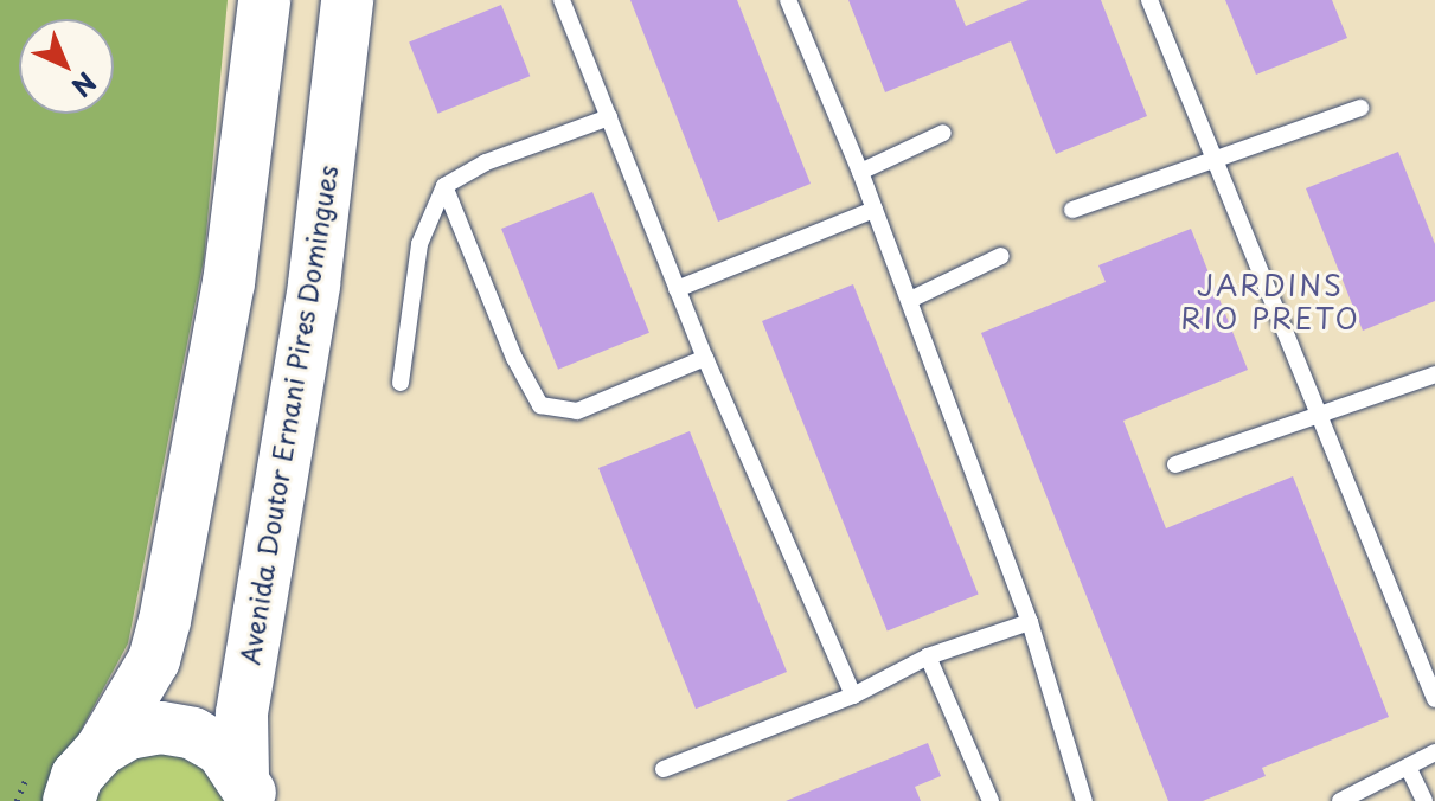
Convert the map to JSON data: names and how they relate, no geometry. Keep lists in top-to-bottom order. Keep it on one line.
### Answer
{"streets":{"main road":["Avenida Doutor Ernani Pires Domingues"]},"districts":["JARDINS RIO PRETO"],"north":"bottom right"}
